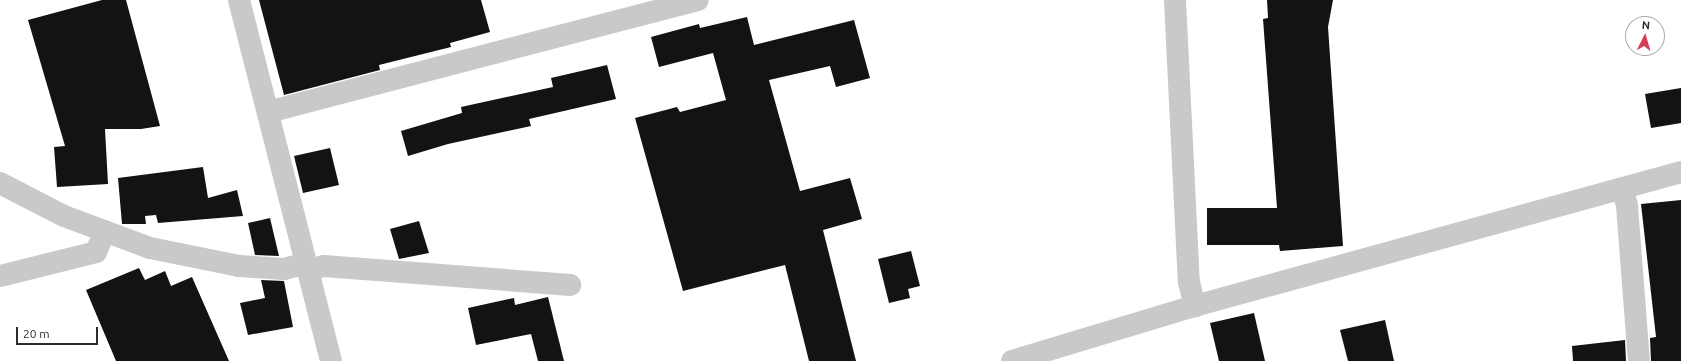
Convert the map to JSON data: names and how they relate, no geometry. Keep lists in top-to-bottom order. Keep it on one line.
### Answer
{"scale_bar":"20 m","north":"top"}
